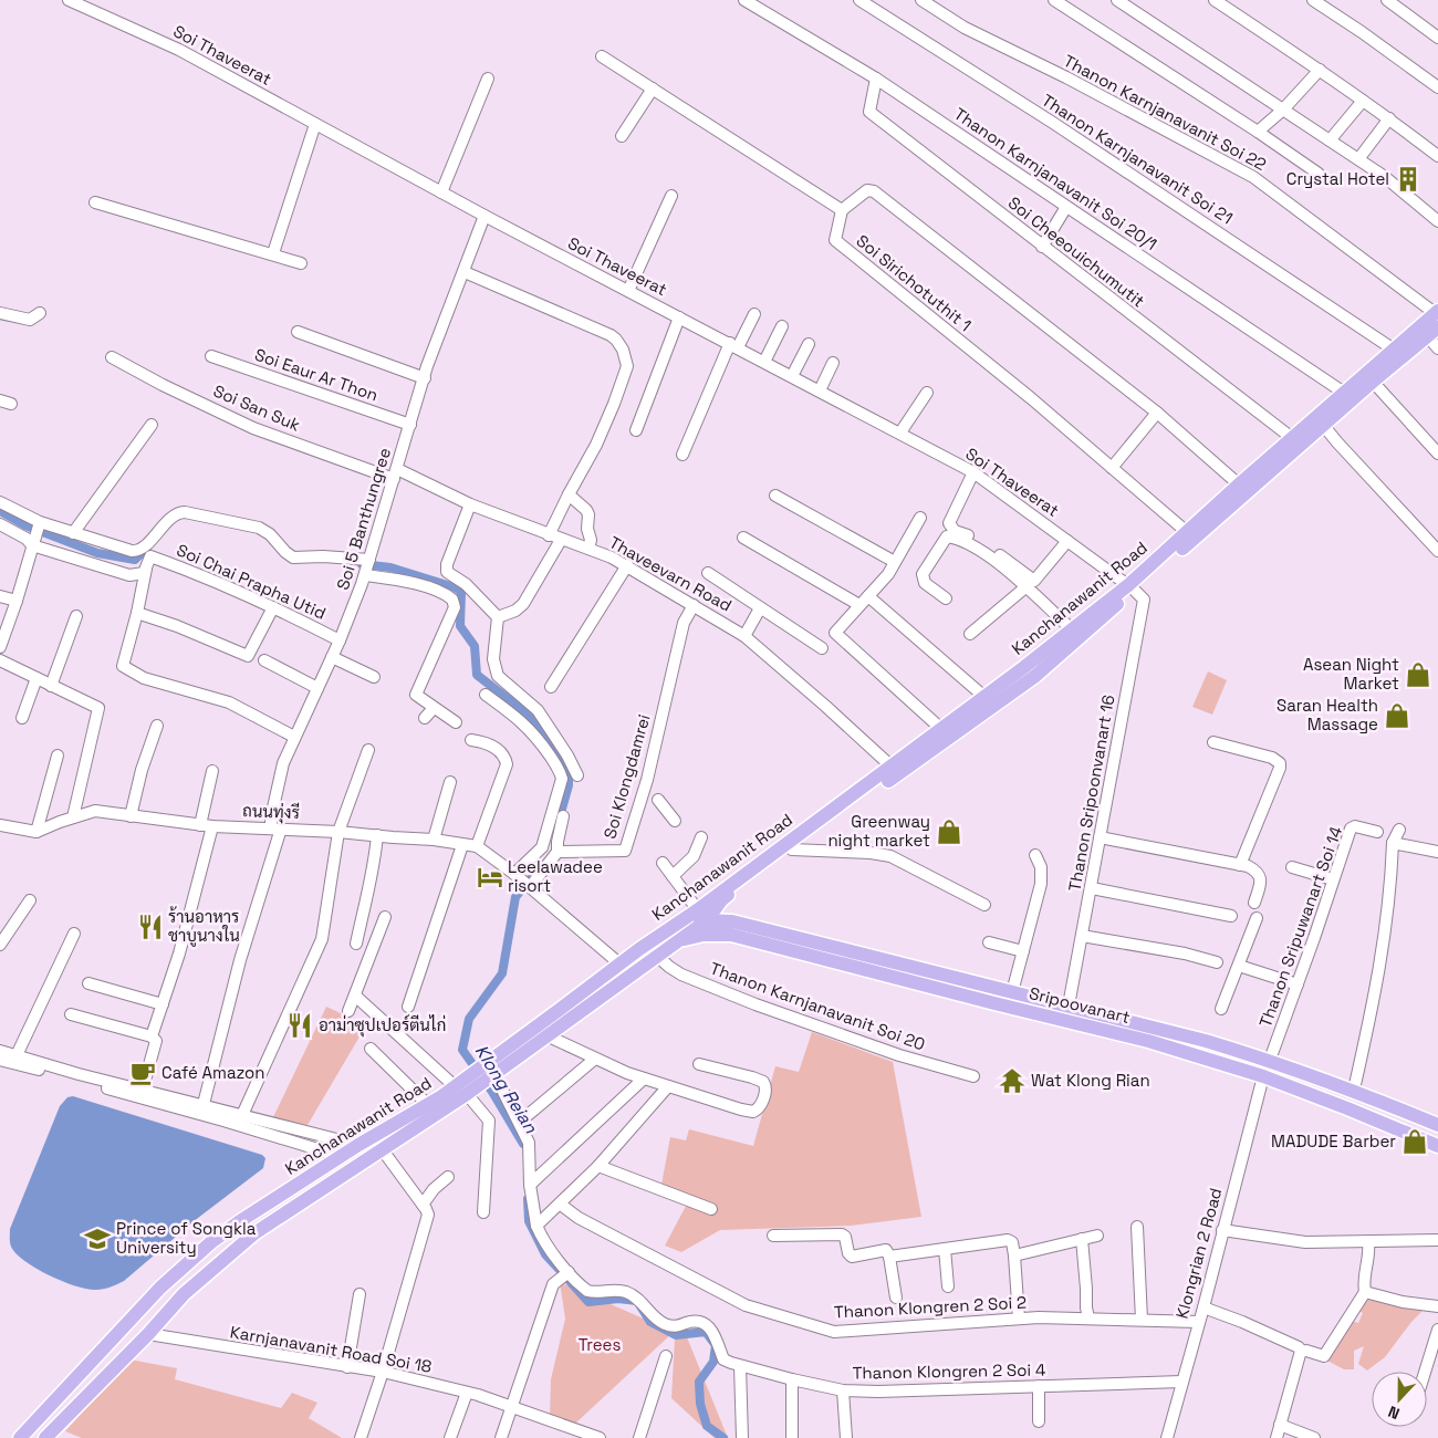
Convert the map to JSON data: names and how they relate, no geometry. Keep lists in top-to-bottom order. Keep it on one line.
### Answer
{"streets":{"main road":["Kanchanawanit Road","Sripoovanart"],"street":["Soi Thaveerat","Thanon Karnjanavanit Soi 22","Thanon Karnjanavanit Soi 21","Thanon Karnjanavanit Soi 20/1","Soi Cheeouichumutit","Soi Sirichotuthit 1","Soi Eaur Ar Thon","Soi San Suk","Soi 5 Banthungree","Thaveevarn Road","Soi Chai Prapha Utid","Soi Klongdamrei","Thanon Sripoonvanart 16","ถนนทุ่งรี","Thanon Sripuwanart Soi 14","Thanon Karnjanavanit Soi 20","Klongrian 2 Road","Thanon Klongren 2 Soi 2","Karnjanavanit Road Soi 18","Thanon Klongren 2 Soi 4"]},"crossings":[["Soi Thaveerat","Soi 5 Banthungree"],["Soi Thaveerat","Kanchanawanit Road"],["Soi Thaveerat","Thanon Sripoonvanart 16"],["Thanon Karnjanavanit Soi 22","Kanchanawanit Road"],["Thanon Karnjanavanit Soi 21","Kanchanawanit Road"],["Thanon Karnjanavanit Soi 20/1","Soi Cheeouichumutit"],["Thanon Karnjanavanit Soi 20/1","Kanchanawanit Road"],["Soi Cheeouichumutit","Kanchanawanit Road"],["Soi Sirichotuthit 1","Kanchanawanit Road"],["Soi Eaur Ar Thon","Soi 5 Banthungree"],["Soi San Suk","Soi 5 Banthungree"],["Soi San Suk","Thaveevarn Road"],["Soi 5 Banthungree","Thaveevarn Road"],["Soi 5 Banthungree","Soi Chai Prapha Utid"],["Soi 5 Banthungree","ถนนทุ่งรี"],["Thaveevarn Road","Kanchanawanit Road"],["Thaveevarn Road","Soi Klongdamrei"],["Kanchanawanit Road","Thanon Sripoonvanart 16"],["Kanchanawanit Road","Sripoovanart"],["Kanchanawanit Road","Thanon Karnjanavanit Soi 20"],["Kanchanawanit Road","Karnjanavanit Road Soi 18"],["Thanon Sripoonvanart 16","Sripoovanart"],["Thanon Sripuwanart Soi 14","Sripoovanart"],["Sripoovanart","Klongrian 2 Road"],["Klongrian 2 Road","Thanon Klongren 2 Soi 2"],["Klongrian 2 Road","Thanon Klongren 2 Soi 4"]],"water":["Klong Reian"],"parks":["Trees"],"places":{"building":["Crystal Hotel"],"shop":["Asean Night Market","Saran Health Massage","Greenway night market","MADUDE Barber"],"hotel":["Leelawadee risort"],"restaurant":["ร้านอาหาร ชาบูนางใน","อาม่าซุปเปอร์ตีนไก่"],"cafe":["Café Amazon"],"temple":["Wat Klong Rian"],"school or university":["Prince of Songkla University"]},"north":"bottom"}
